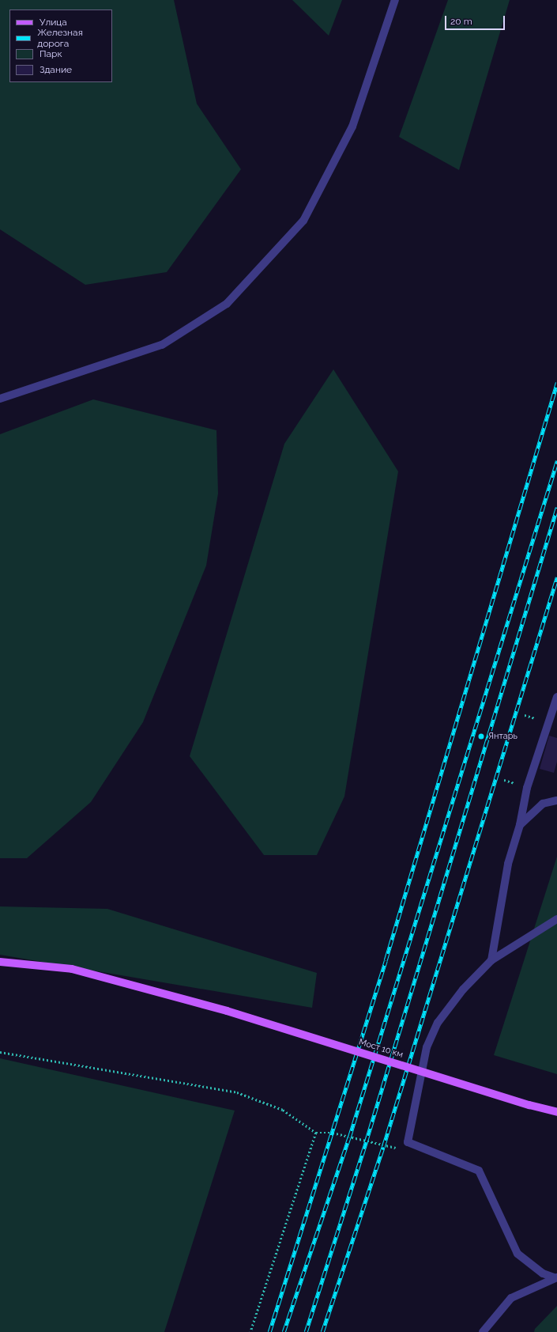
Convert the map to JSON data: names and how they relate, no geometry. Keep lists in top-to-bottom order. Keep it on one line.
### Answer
{"streets":{"main road":["Мост 10 км"]},"places":["Янтарь"],"legend":["Улица","Железная дорога","Парк","Здание"],"scale_bar":"20 m"}
